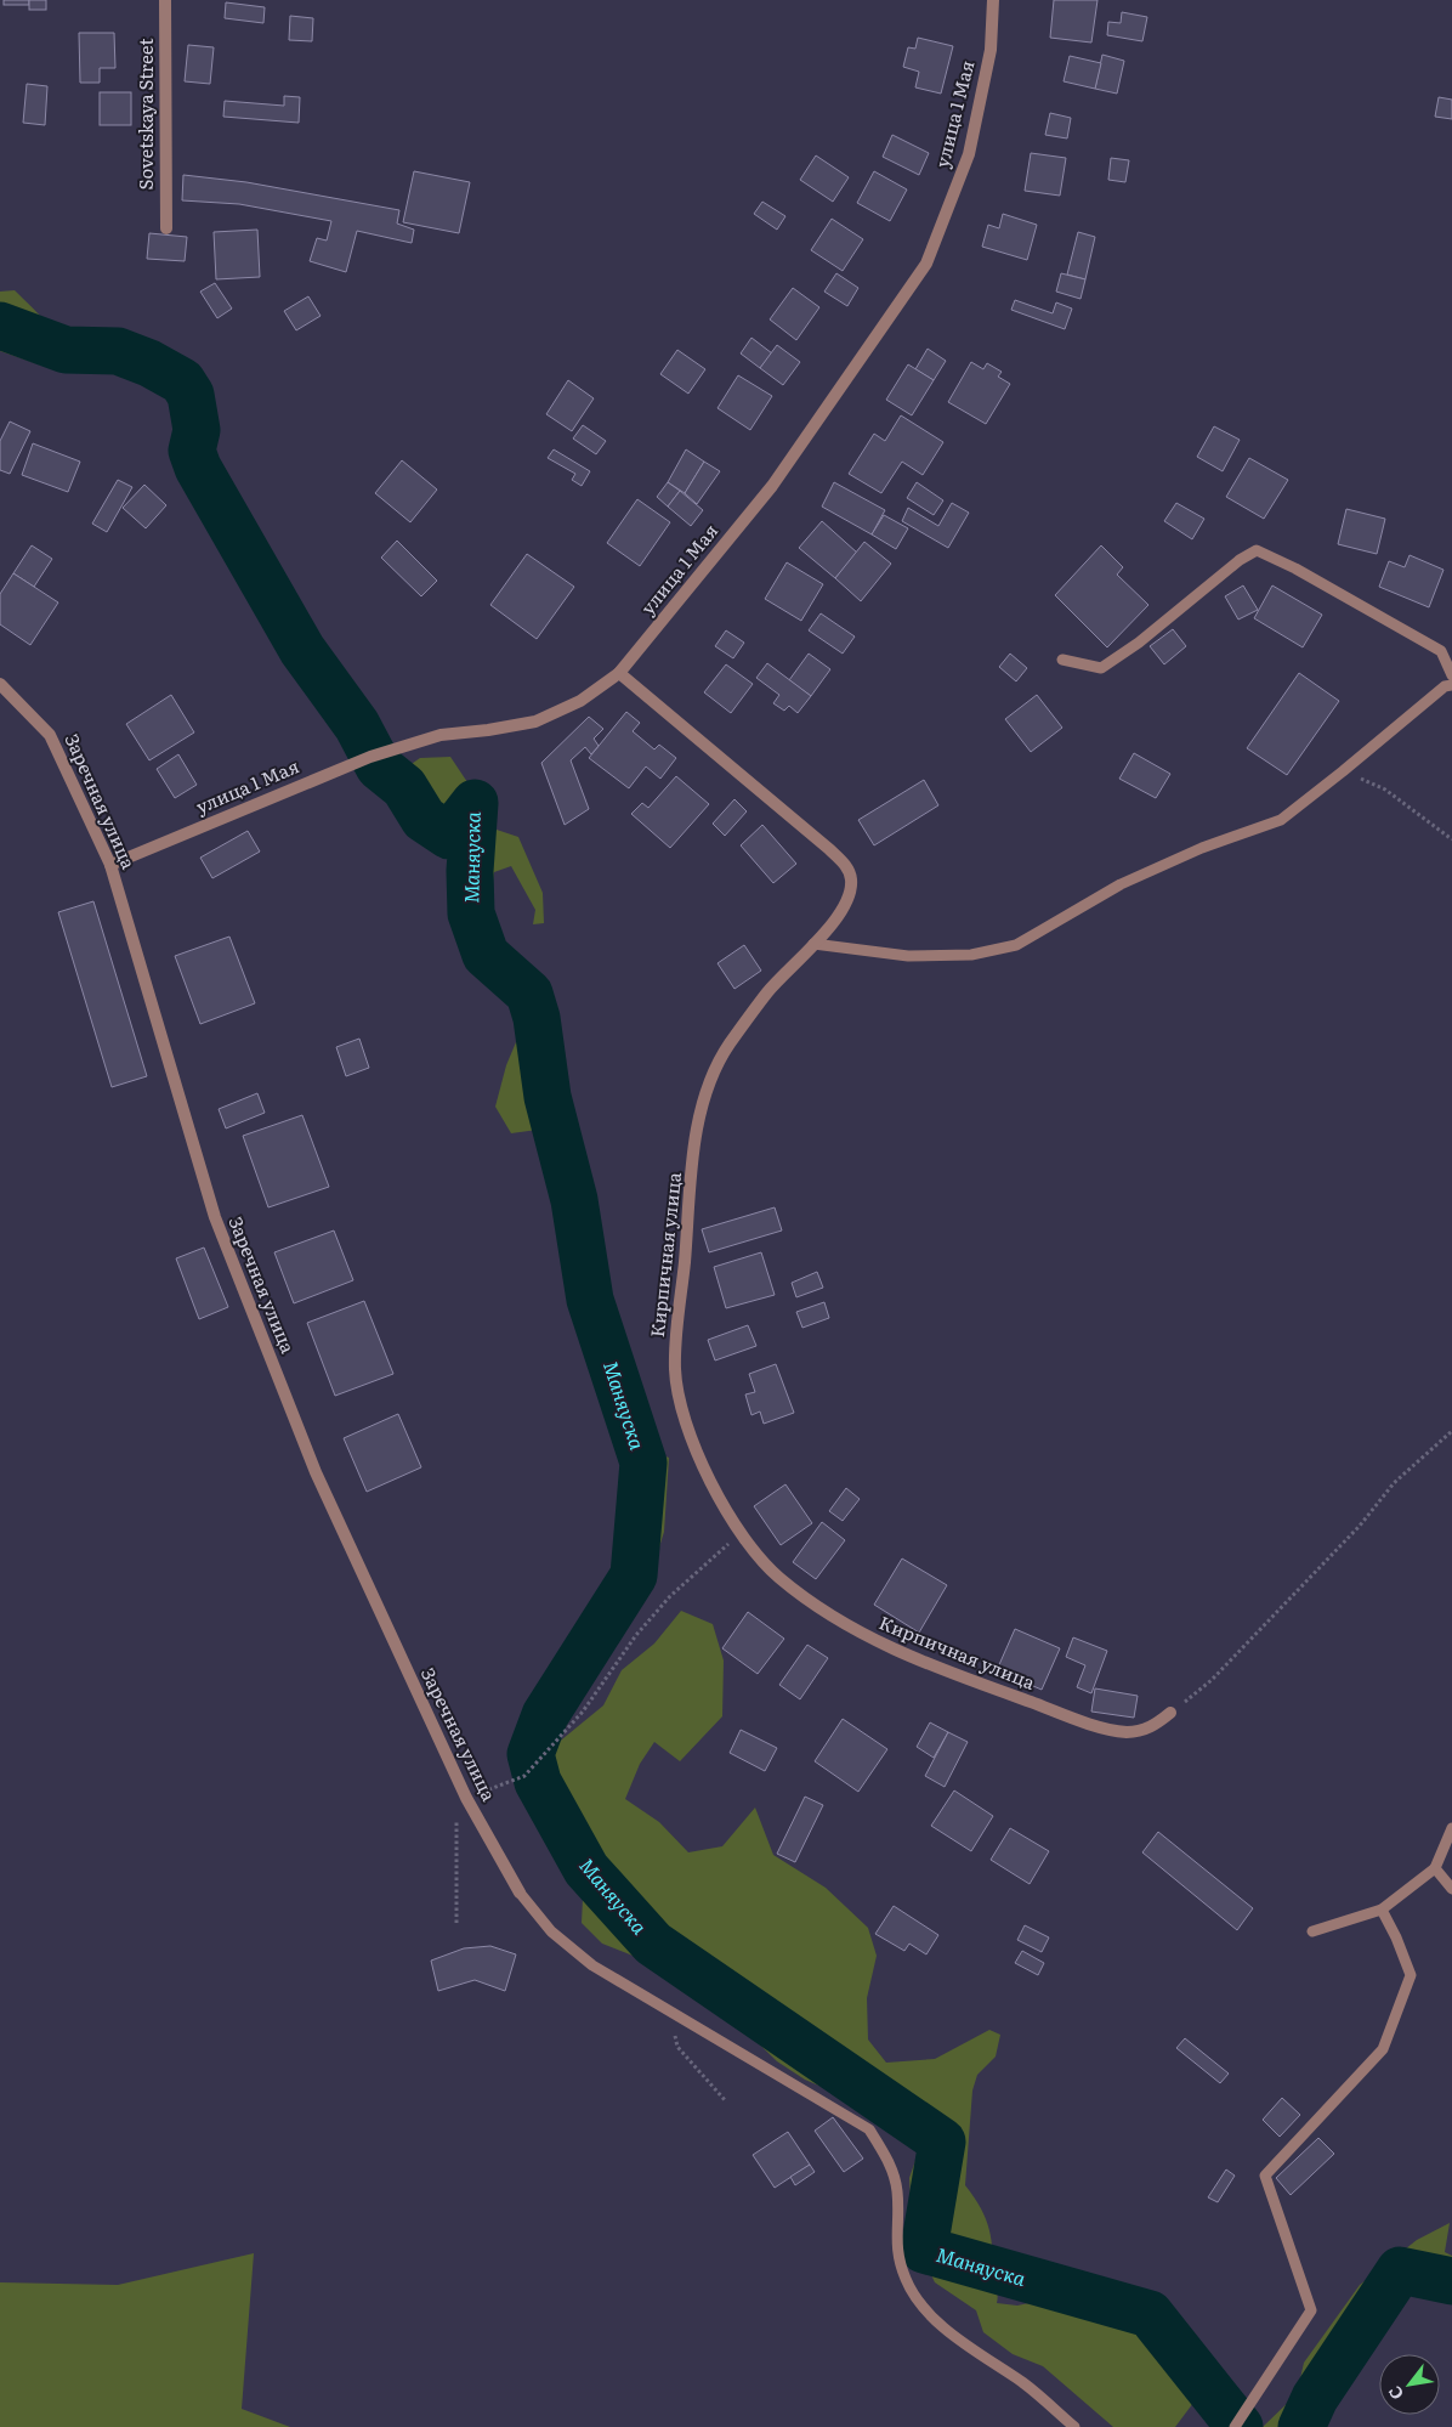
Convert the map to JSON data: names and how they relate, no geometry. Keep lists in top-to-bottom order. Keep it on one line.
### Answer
{"streets":{"street":["Sovetskaya Street","улица 1 Мая","Заречная улица","Кирпичная улица"]},"crossings":[["улица 1 Мая","Заречная улица"],["улица 1 Мая","Кирпичная улица"]],"water":["Маняуска"],"north":"bottom left"}
